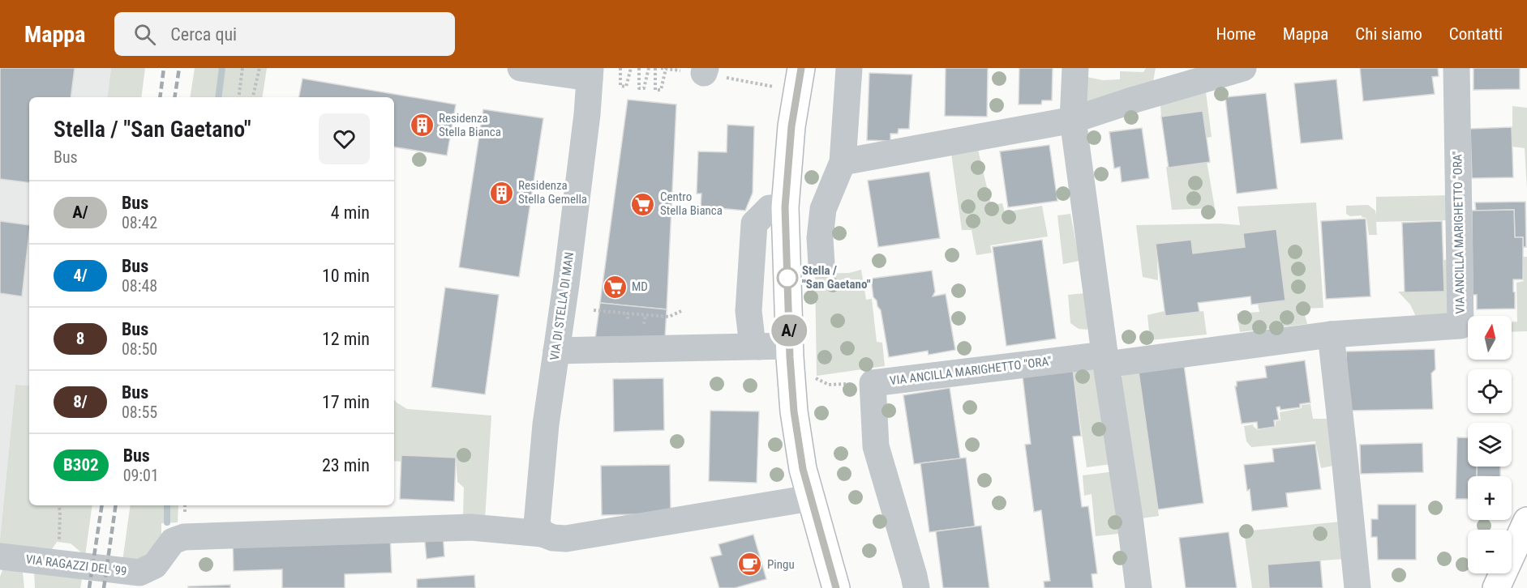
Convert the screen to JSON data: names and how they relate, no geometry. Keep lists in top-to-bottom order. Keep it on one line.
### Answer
{"streets":{"street":["VIA ANCILLA MARIGHETTO \"ORA\"","VIA DI STELLA DI MAN","VIA RAGAZZI DEL '99"]},"crossings":[["VIA DI STELLA DI MAN","VIA RAGAZZI DEL '99"]],"places":{"building":["Residenza Stella Bianca","Residenza Stella Gemella"],"supermarket":["Centro Stella Bianca","MD"],"other":["Stella / \"San Gaetano\""],"cafe":["Pingu"]},"lines":["bus line A/"],"north":"top","page":{"header":"Mappa","search":"Cerca qui","nav":["Home","Mappa","Chi siamo","Contatti"],"on_map":"A/","heading":["Stella / \"San Gaetano\"","Bus"],"list":[{"mark":"A/","name":"Bus","note":"08:42","value":"4 min"},{"mark":"4/","name":"Bus","note":"08:48","value":"10 min"},{"mark":"8","name":"Bus","note":"08:50","value":"12 min"},{"mark":"8/","name":"Bus","note":"08:55","value":"17 min"},{"mark":"B302","name":"Bus","note":"09:01","value":"23 min"}],"map_buttons":["+","−"]}}
